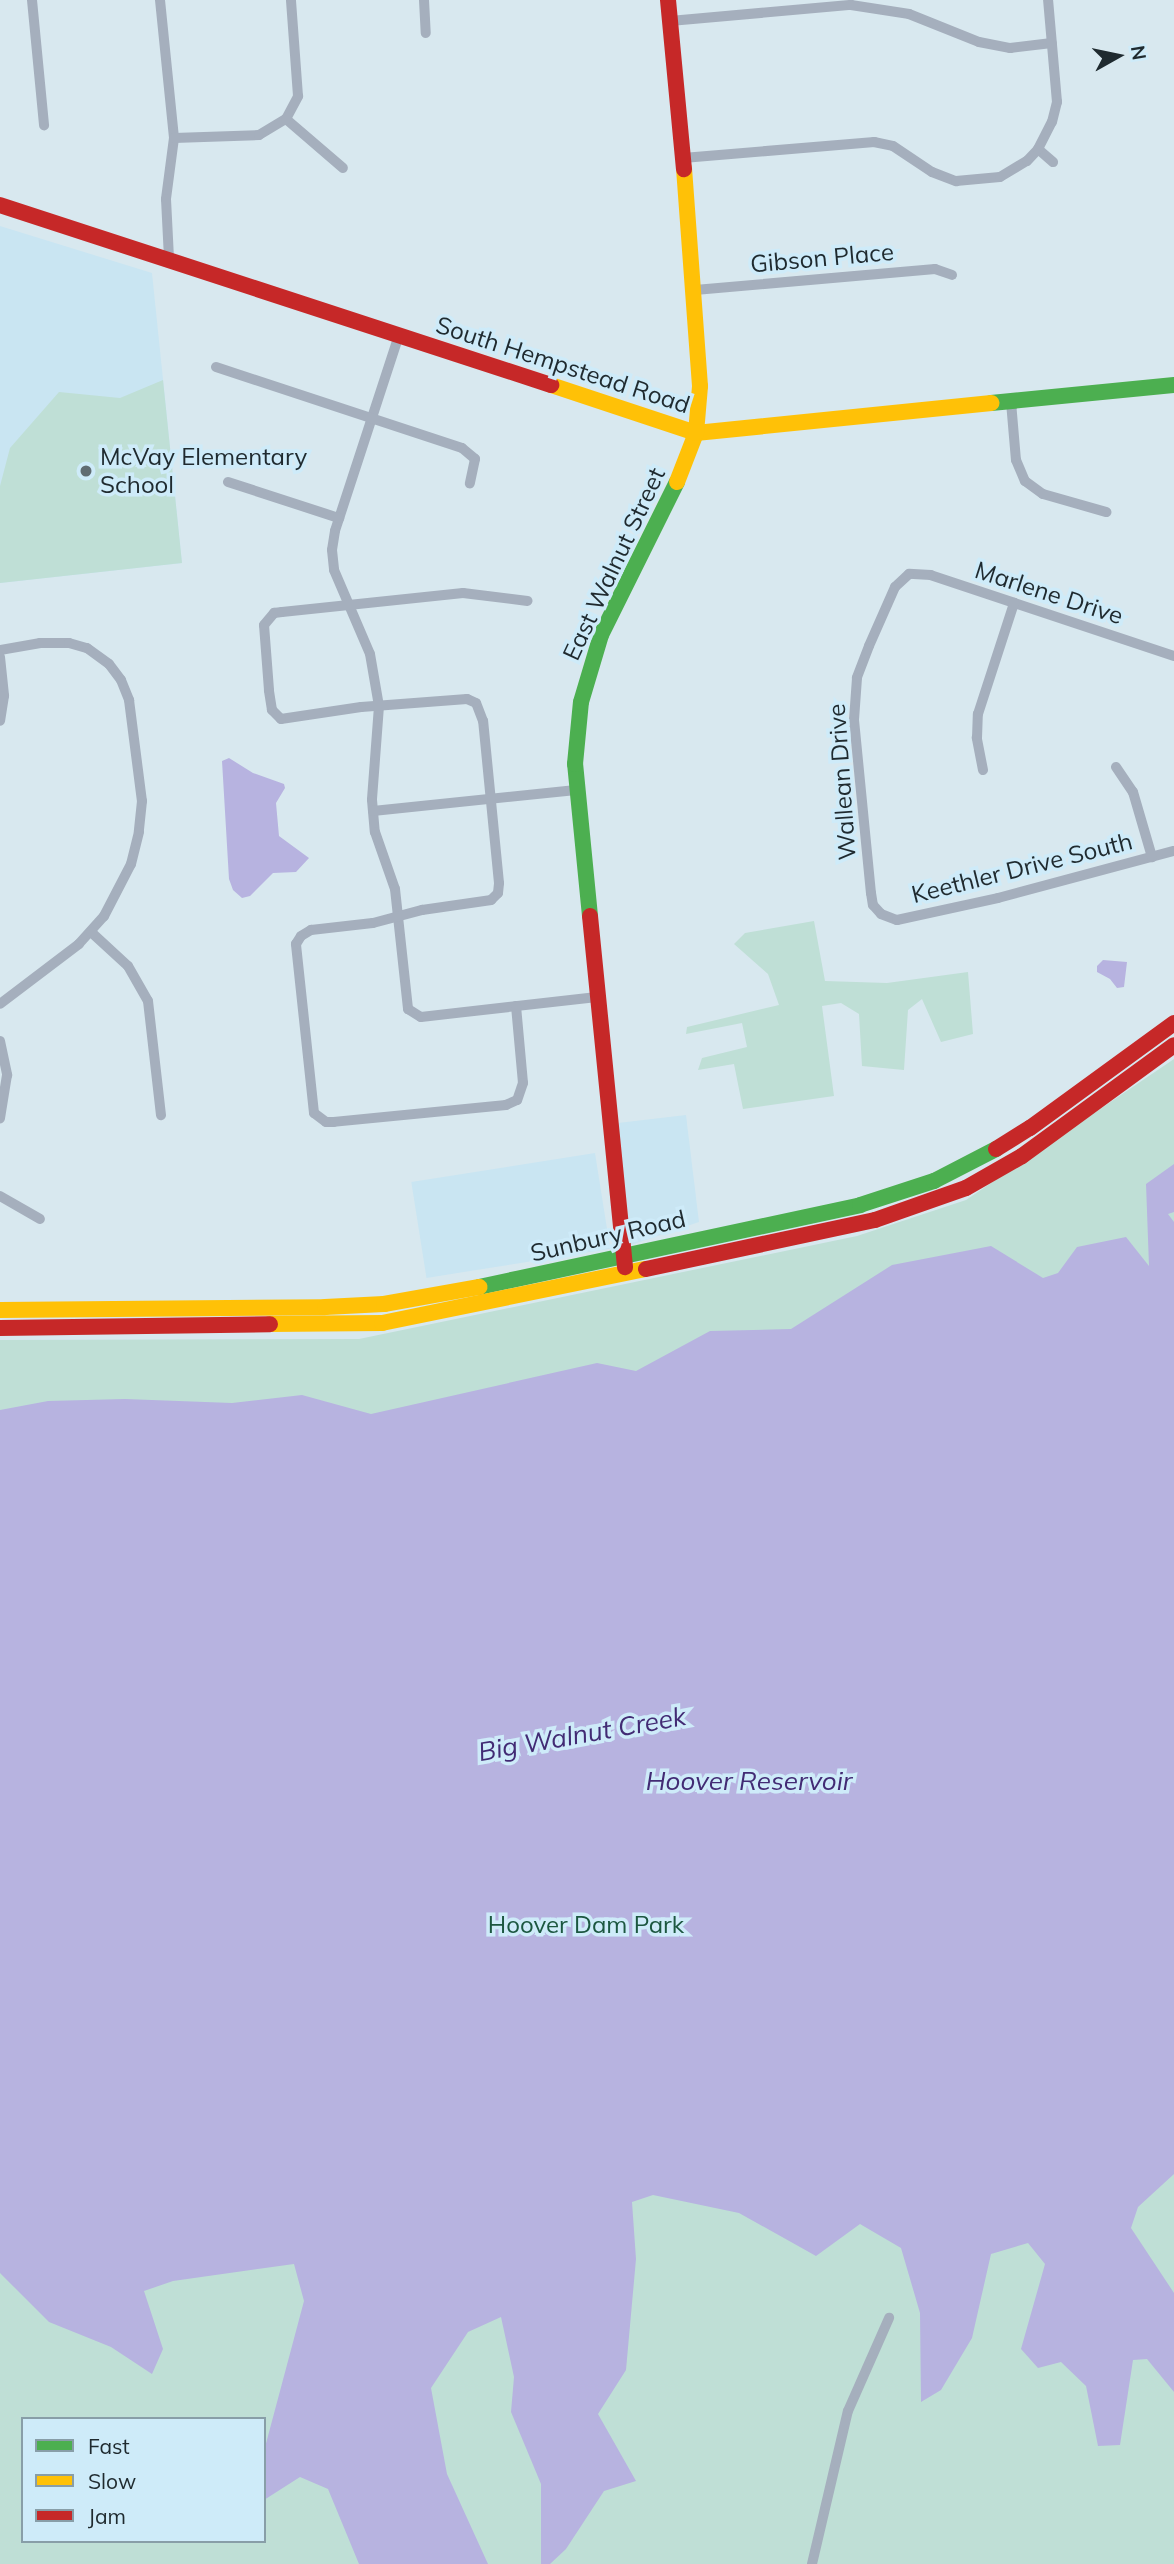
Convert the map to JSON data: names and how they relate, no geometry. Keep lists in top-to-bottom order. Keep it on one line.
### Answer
{"streets":{"main road":["South Hempstead Road","East Walnut Street","Sunbury Road"],"street":["Gibson Place","Marlene Drive","Wallean Drive","Keethler Drive South"]},"crossings":[["Gibson Place","East Walnut Street"],["South Hempstead Road","East Walnut Street"],["East Walnut Street","Sunbury Road"],["Marlene Drive","Wallean Drive"],["Wallean Drive","Keethler Drive South"]],"water":["Big Walnut Creek","Hoover Reservoir"],"parks":["Hoover Dam Park"],"places":["McVay Elementary School"],"legend":["Fast","Slow","Jam"],"north":"right"}
